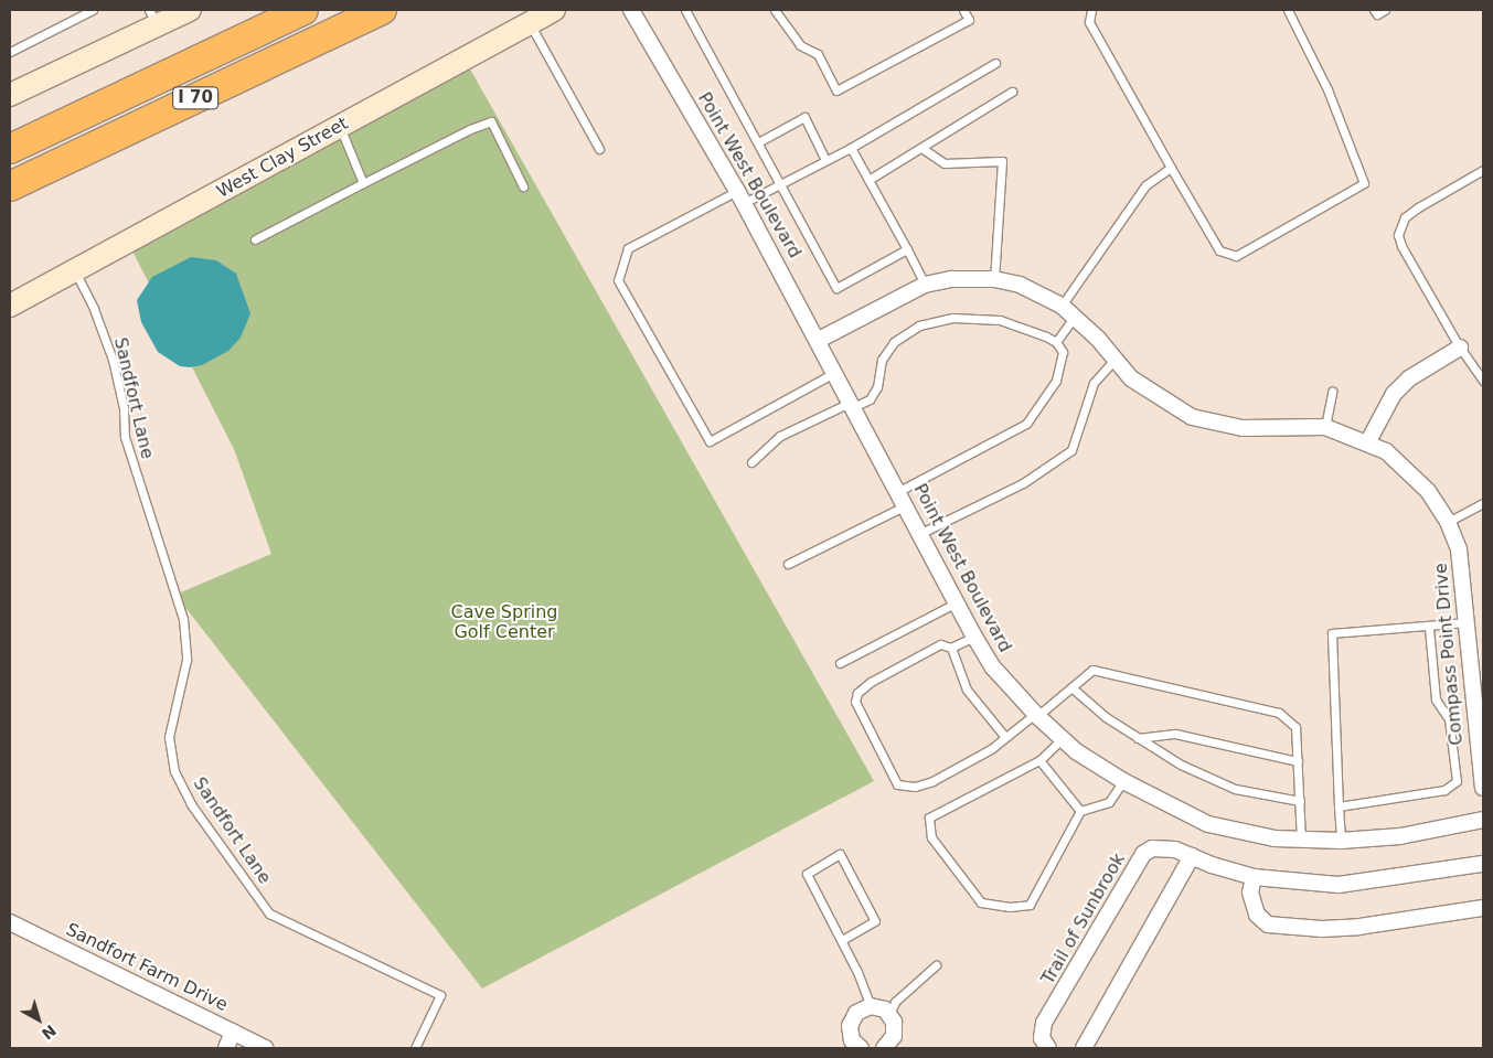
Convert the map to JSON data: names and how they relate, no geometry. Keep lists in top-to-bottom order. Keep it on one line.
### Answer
{"streets":{"highway":["I 70"],"street":["West Clay Street","Point West Boulevard","Compass Point Drive","Trail of Sunbrook","Sandfort Farm Drive"],"lane":["Sandfort Lane"]},"crossings":[["West Clay Street","Sandfort Lane"],["Point West Boulevard","Compass Point Drive"]],"parks":["Cave Spring Golf Center"],"north":"bottom right"}
